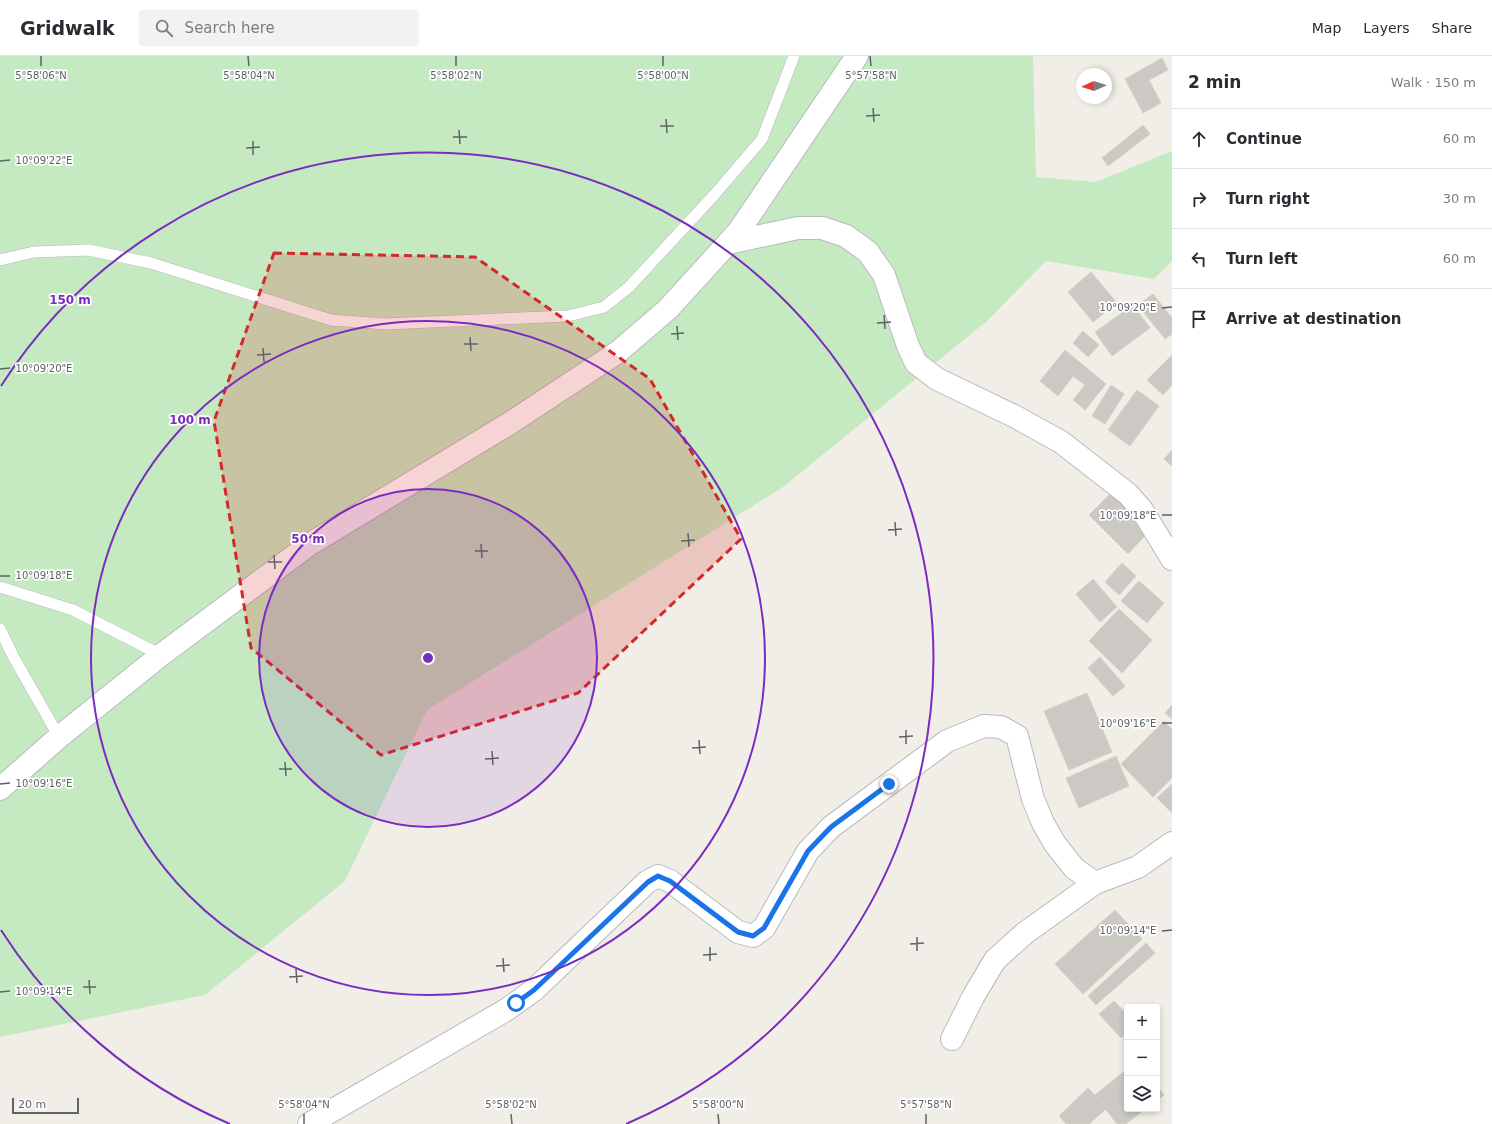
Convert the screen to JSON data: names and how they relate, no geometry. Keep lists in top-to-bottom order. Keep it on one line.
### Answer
{"scale_bar":"20 m","north":"left","page":{"header":"Gridwalk","search":"Search here","nav":["Map","Layers","Share"],"heading":["2 min","Walk · 150 m"],"list":[["Continue","60 m"],["Turn right","30 m"],["Turn left","60 m"],"Arrive at destination"],"map_buttons":["+","−"],"scale":"20 m"},"coordinates":["5°58'06\"N","5°58'04\"N","5°58'02\"N","5°58'00\"N","5°57'58\"N","10°09'22\"E","10°09'20\"E","10°09'18\"E","10°09'16\"E","10°09'14\"E"],"rings":["150 m","100 m","50 m"]}
